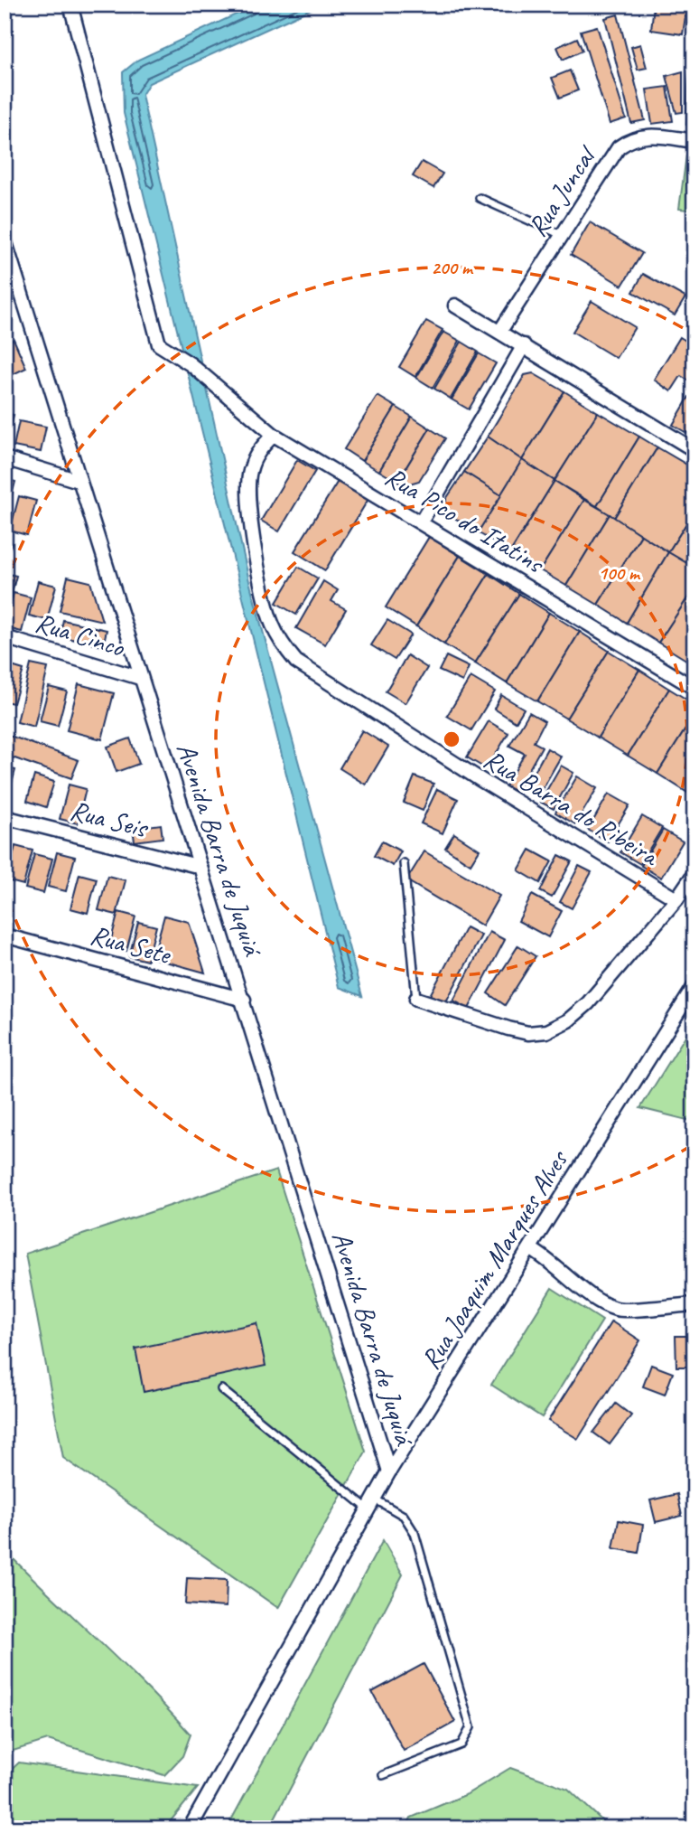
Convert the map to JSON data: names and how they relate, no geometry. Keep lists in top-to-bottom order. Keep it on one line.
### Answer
{"streets":{"street":["Rua Juncal","Rua Pico do Itatins","Rua Cinco","Rua Barra do Ribeira","Rua Seis","Avenida Barra de Juquiá","Rua Sete","Rua Joaquim Marques Alves"]},"crossings":[["Rua Pico do Itatins","Rua Barra do Ribeira"],["Rua Cinco","Avenida Barra de Juquiá"],["Rua Seis","Avenida Barra de Juquiá"],["Avenida Barra de Juquiá","Rua Sete"],["Avenida Barra de Juquiá","Rua Joaquim Marques Alves"]],"rings":["200 m","100 m"]}
